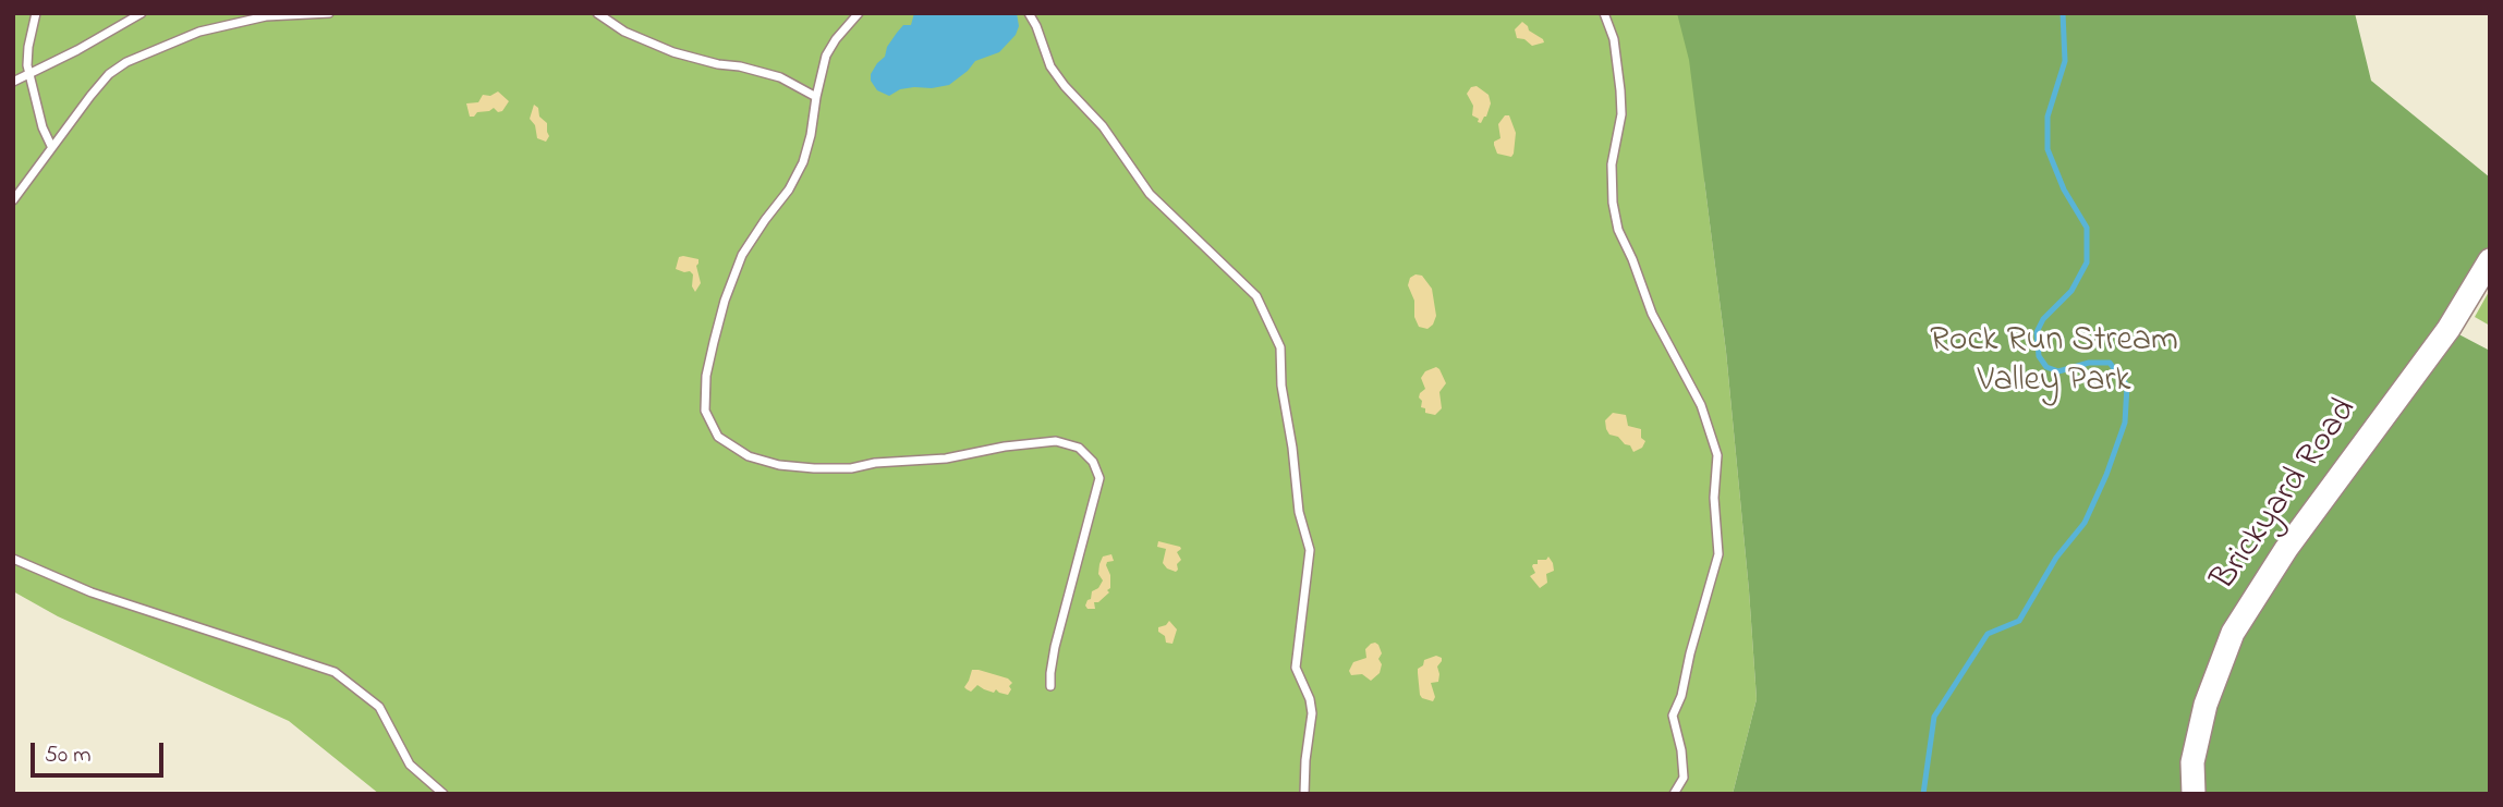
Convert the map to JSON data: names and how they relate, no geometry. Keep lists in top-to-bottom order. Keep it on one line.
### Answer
{"streets":{"street":["Brickyard Road"]},"parks":["Rock Run Stream Valley Park"],"scale_bar":"50 m"}
